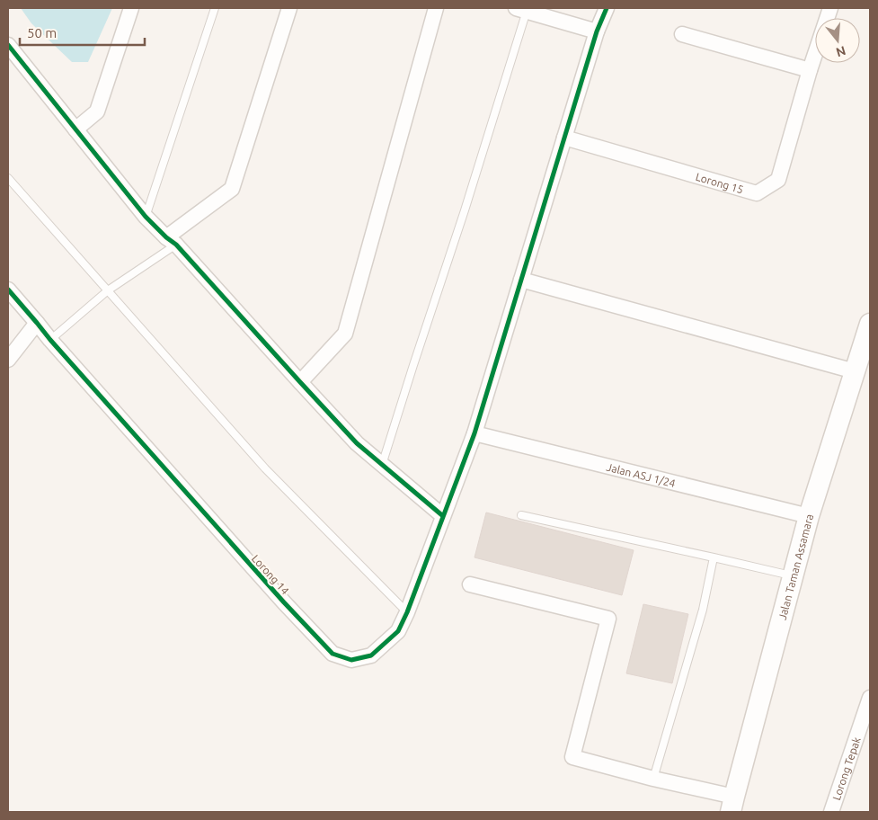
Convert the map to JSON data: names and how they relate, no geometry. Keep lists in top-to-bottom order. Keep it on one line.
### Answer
{"streets":{"street":["Lorong 15","Jalan ASJ 1/24","Jalan Taman Assamara","Lorong 14","Lorong Tepak"]},"crossings":[["Lorong 15","Lorong 14"],["Jalan ASJ 1/24","Jalan Taman Assamara"],["Jalan ASJ 1/24","Lorong 14"]],"scale_bar":"50 m","north":"bottom"}
